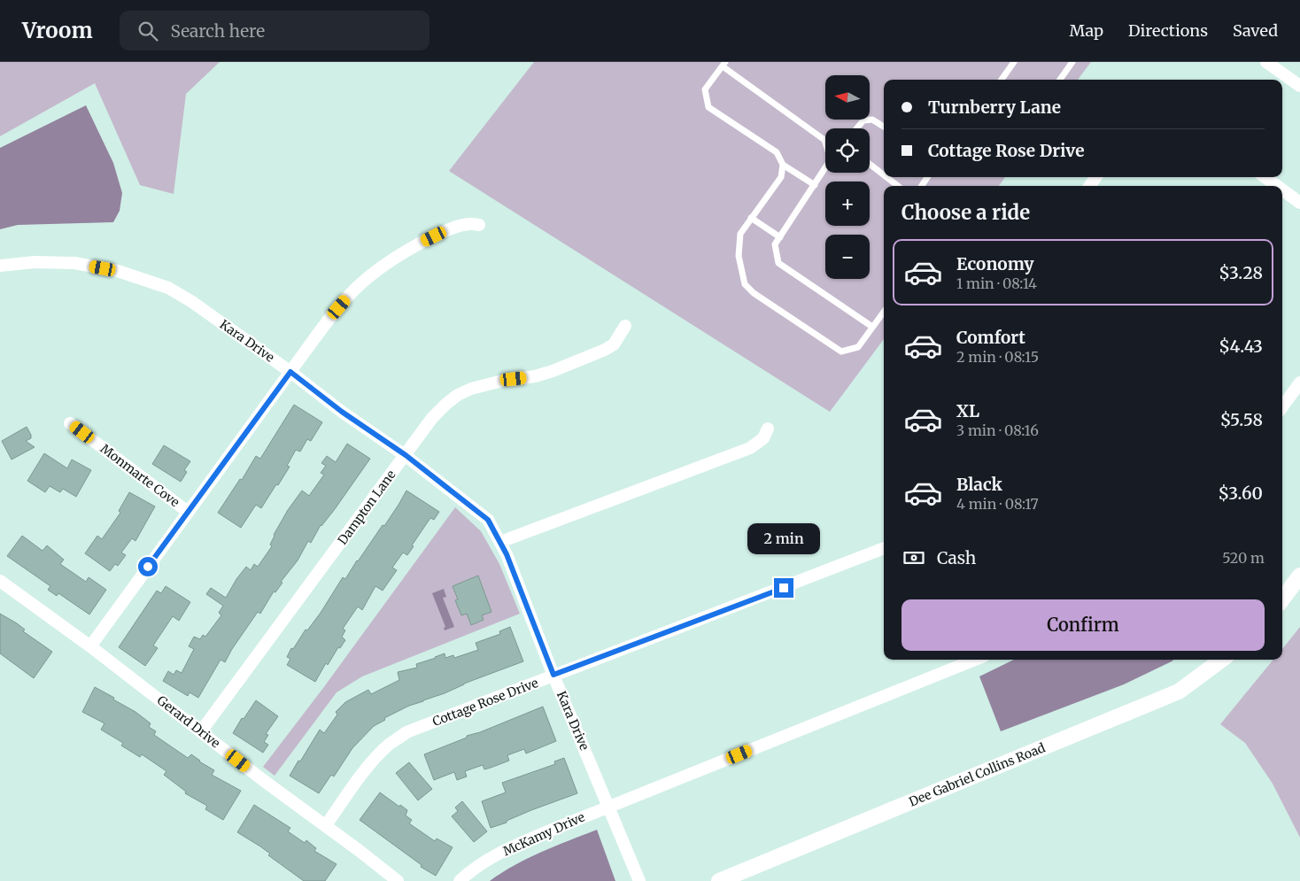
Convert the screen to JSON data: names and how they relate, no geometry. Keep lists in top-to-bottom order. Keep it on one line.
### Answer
{"streets":{"street":["Kara Drive","Monmarte Cove","Dampton Lane","Cottage Rose Drive","Gerard Drive","Dee Gabriel Collins Road","McKamy Drive"]},"crossings":[["Kara Drive","Dampton Lane"],["Kara Drive","Cottage Rose Drive"],["Kara Drive","McKamy Drive"],["Dampton Lane","Gerard Drive"],["Cottage Rose Drive","Gerard Drive"]],"north":"left","page":{"header":"Vroom","search":"Search here","nav":["Map","Directions","Saved"],"map_buttons":["+","−"],"banner":["Turnberry Lane","Cottage Rose Drive"],"heading":"Choose a ride","list":[{"name":"Economy","note":"1 min · 08:14","value":"$3.28"},{"name":"Comfort","note":"2 min · 08:15","value":"$4.43"},{"name":"XL","note":"3 min · 08:16","value":"$5.58"},{"name":"Black","note":"4 min · 08:17","value":"$3.60"}],"bubble":"2 min","pay":["Cash","520 m"],"buttons":"Confirm"}}
